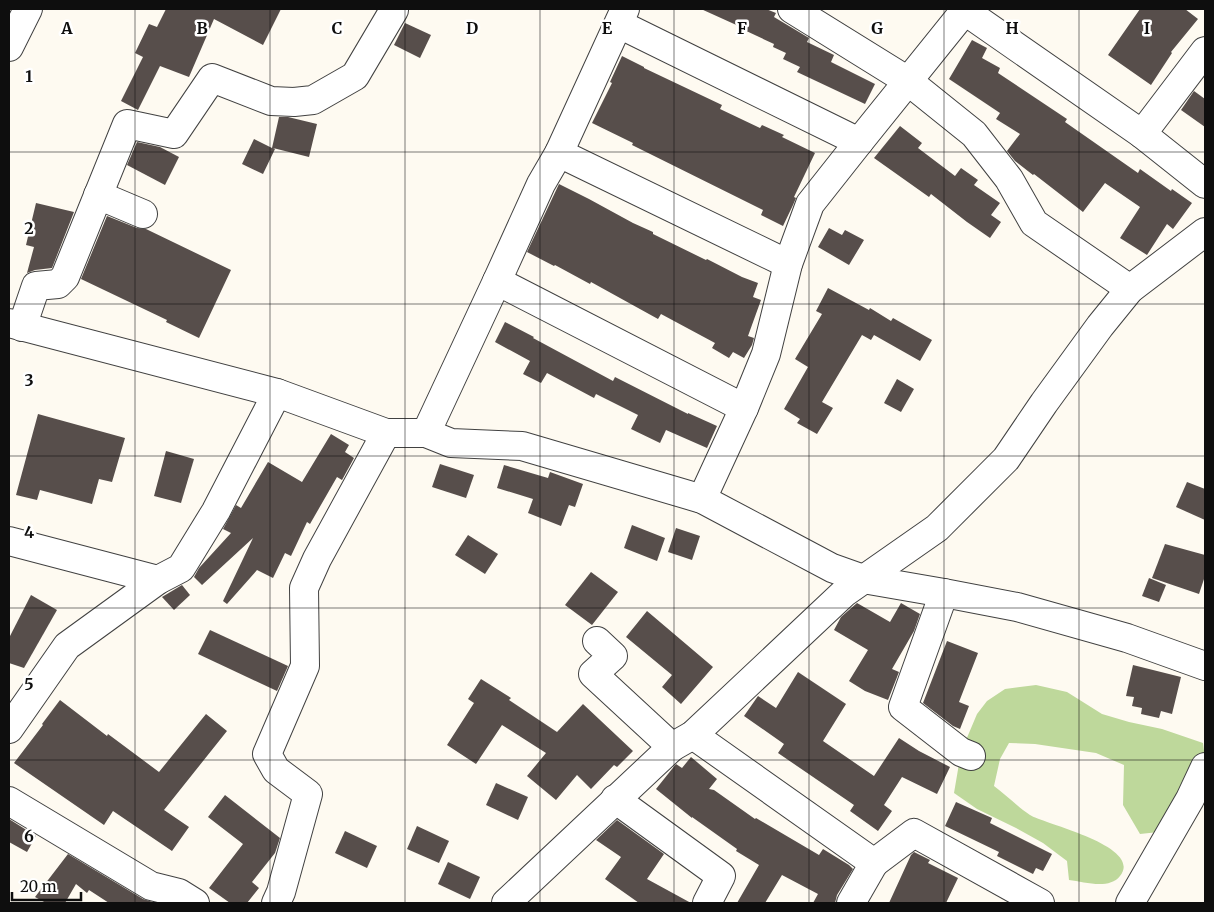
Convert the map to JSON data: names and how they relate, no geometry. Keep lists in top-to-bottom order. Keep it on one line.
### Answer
{"scale_bar":"20 m","grid":{"columns":["A","B","C","D","E","F","G","H","I"],"rows":["1","2","3","4","5","6"]}}
